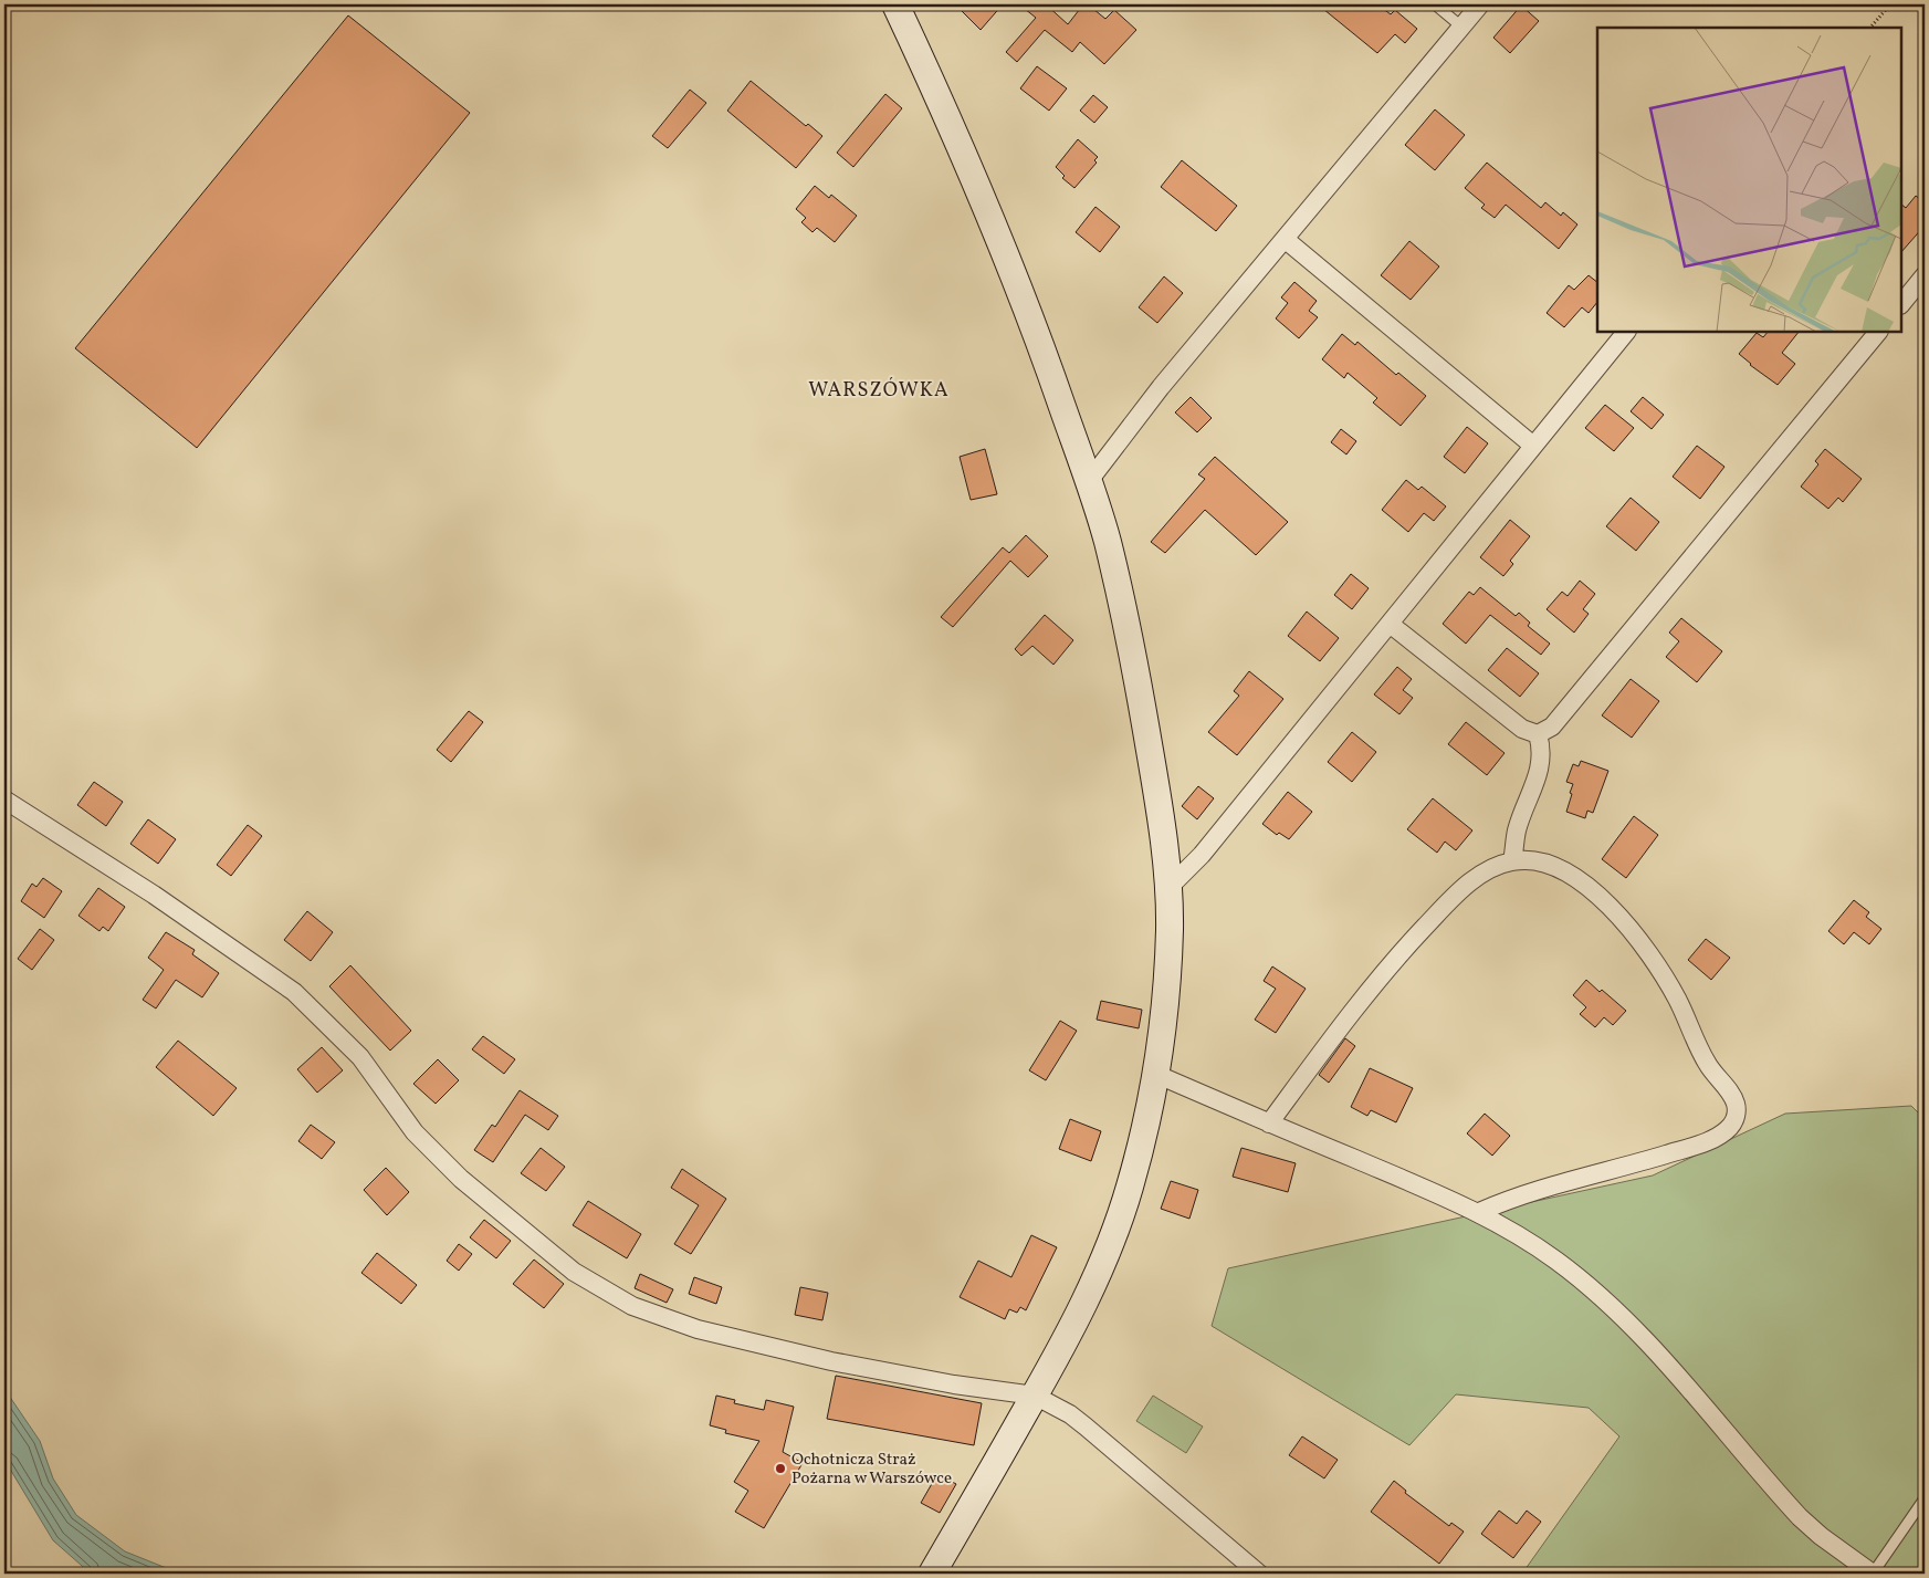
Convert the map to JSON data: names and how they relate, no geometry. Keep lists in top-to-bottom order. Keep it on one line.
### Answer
{"districts":["WARSZÓWKA"],"places":["Ochotnicza Straż Pożarna w Warszówce"]}
